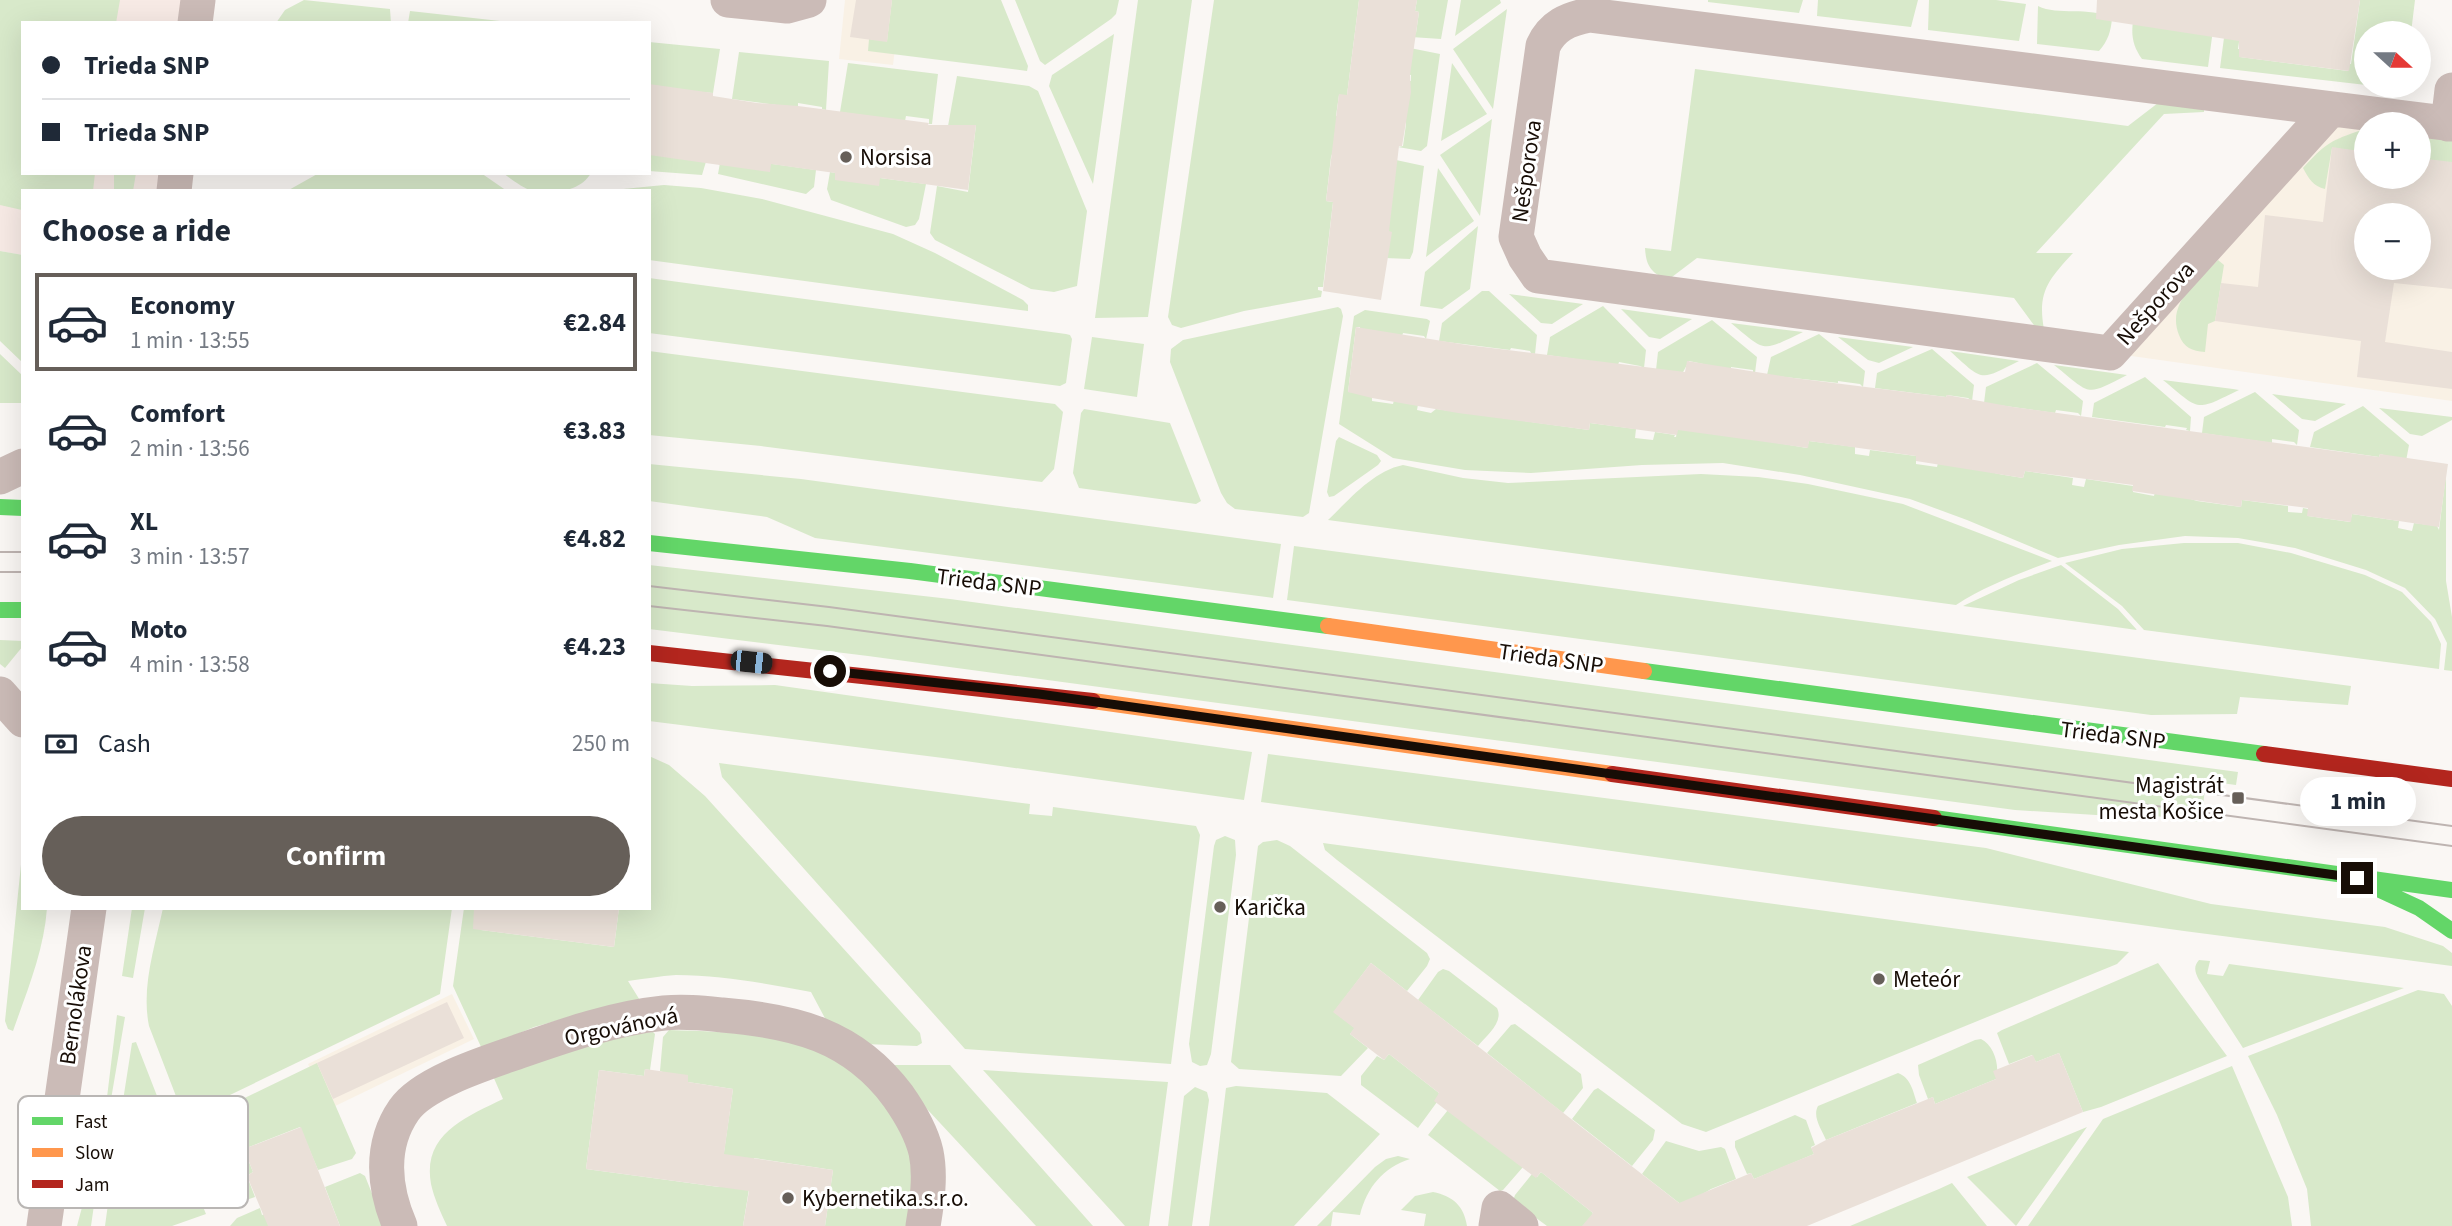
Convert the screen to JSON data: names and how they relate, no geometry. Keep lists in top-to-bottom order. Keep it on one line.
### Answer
{"streets":{"street":["Nešporova","Trieda SNP","Bernolákova","Orgovánová"]},"places":{"other":["Norsisa","Karička","Meteór","Kybernetika.s.r.o."],"transit":["Magistrát mesta Košice"]},"legend":["Fast","Slow","Jam"],"north":"right","page":{"map_buttons":["+","−"],"banner":["Trieda SNP","Trieda SNP"],"heading":"Choose a ride","list":[{"name":"Economy","note":"1 min · 13:55","value":"€2.84"},{"name":"Comfort","note":"2 min · 13:56","value":"€3.83"},{"name":"XL","note":"3 min · 13:57","value":"€4.82"},{"name":"Moto","note":"4 min · 13:58","value":"€4.23"}],"pay":["Cash","250 m"],"bubble":"1 min","buttons":"Confirm"}}
